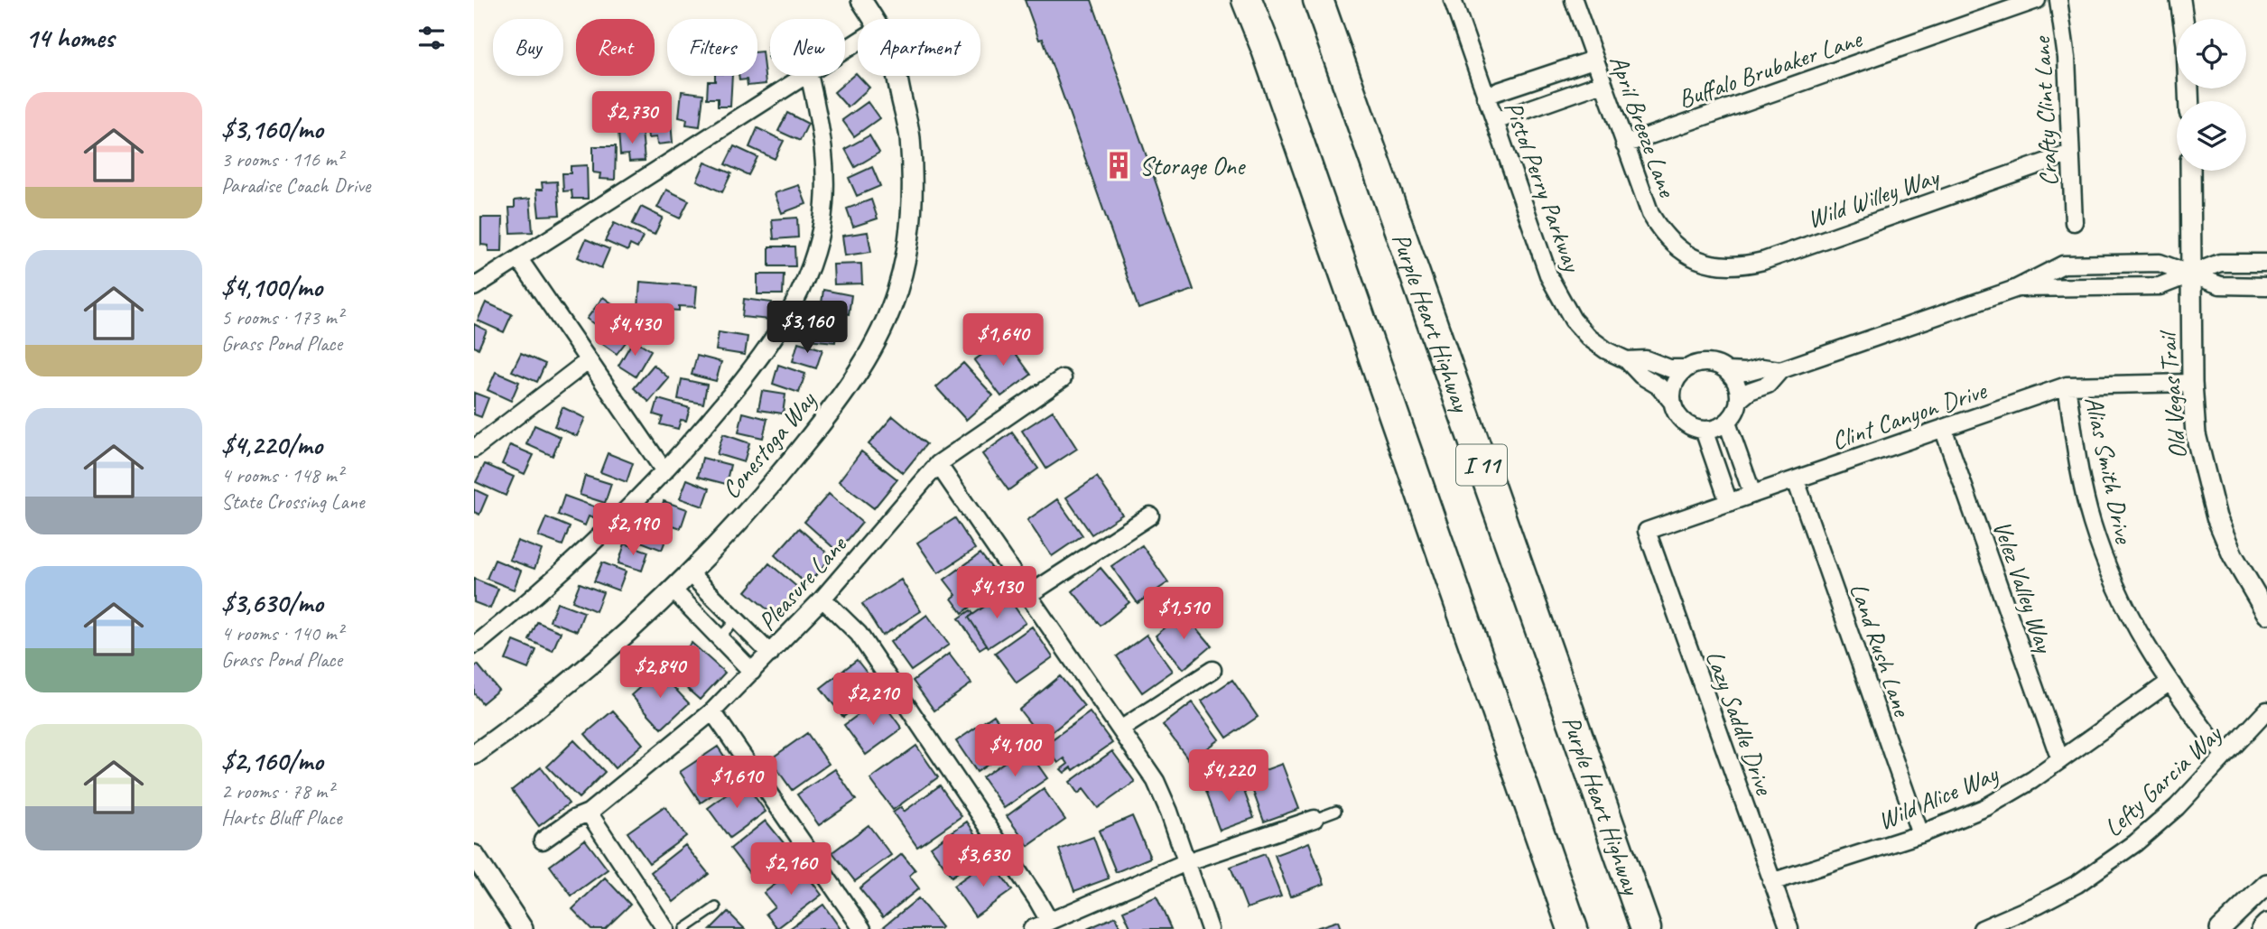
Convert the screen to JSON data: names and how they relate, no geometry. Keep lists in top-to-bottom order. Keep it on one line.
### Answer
{"streets":{"highway":["Purple Heart Highway","I 11"],"street":["Buffalo Brubaker Lane","Crafty Clint Lane","April Breeze Lane","Pistol Perry Parkway","Wild Willey Way","Old Vegas Trail","Clint Canyon Drive","Conestoga Way","Alias Smith Drive","Pleasure Lane","Velez Valley Way","Land Rush Lane","Lazy Saddle Drive","Lefty Garcia Way","Wild Alice Way"]},"crossings":[["Buffalo Brubaker Lane","April Breeze Lane"],["Crafty Clint Lane","Wild Willey Way"],["April Breeze Lane","Wild Willey Way"],["Old Vegas Trail","Clint Canyon Drive"],["Clint Canyon Drive","Alias Smith Drive"],["Clint Canyon Drive","Velez Valley Way"],["Clint Canyon Drive","Land Rush Lane"],["Clint Canyon Drive","Lazy Saddle Drive"],["Alias Smith Drive","Lefty Garcia Way"],["Alias Smith Drive","Wild Alice Way"],["Velez Valley Way","Wild Alice Way"],["Land Rush Lane","Wild Alice Way"],["Lazy Saddle Drive","Wild Alice Way"]],"places":{"building":["Storage One"]},"page":{"heading":"14 homes","chip":["Buy","Rent","Filters","New","Apartment"],"list":[{"name":"$3,160/mo","note":"3 rooms · 116 m² · Paradise Coach Drive"},{"name":"$4,100/mo","note":"5 rooms · 173 m² · Grass Pond Place"},{"name":"$4,220/mo","note":"4 rooms · 148 m² · State Crossing Lane"},{"name":"$3,630/mo","note":"4 rooms · 140 m² · Grass Pond Place"},{"name":"$2,160/mo","note":"2 rooms · 78 m² · Harts Bluff Place"}],"price":["$2,730","$3,160","$4,430","$1,640","$2,190","$4,130","$1,510","$2,840","$2,210","$4,100","$4,220","$1,610","$3,630","$2,160"]}}
